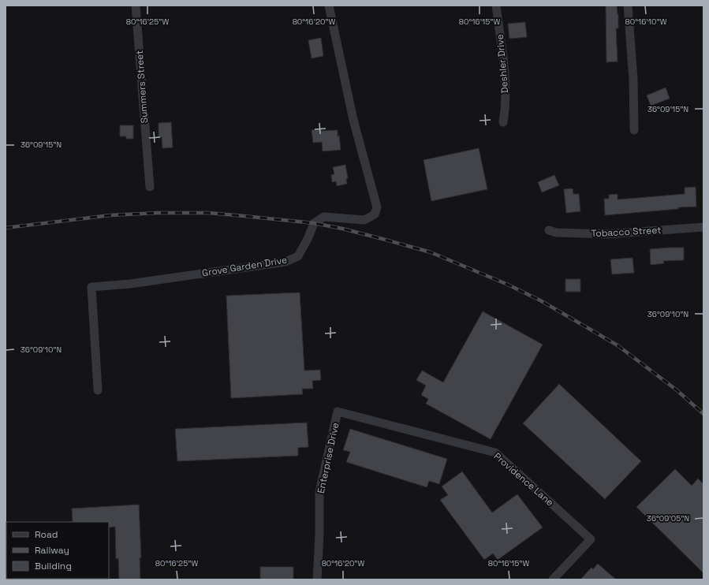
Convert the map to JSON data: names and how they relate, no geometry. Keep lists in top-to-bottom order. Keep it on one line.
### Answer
{"streets":{"street":["Deshler Drive","Summers Street","Tobacco Street","Grove Garden Drive","Enterprise Drive","Providence Lane"]},"crossings":[["Enterprise Drive","Providence Lane"]],"legend":["Road","Railway","Building"],"coordinates":["80°16'25\"W","80°16'20\"W","80°16'15\"W","80°16'10\"W","36°09'15\"N","36°09'10\"N","36°09'05\"N"]}
